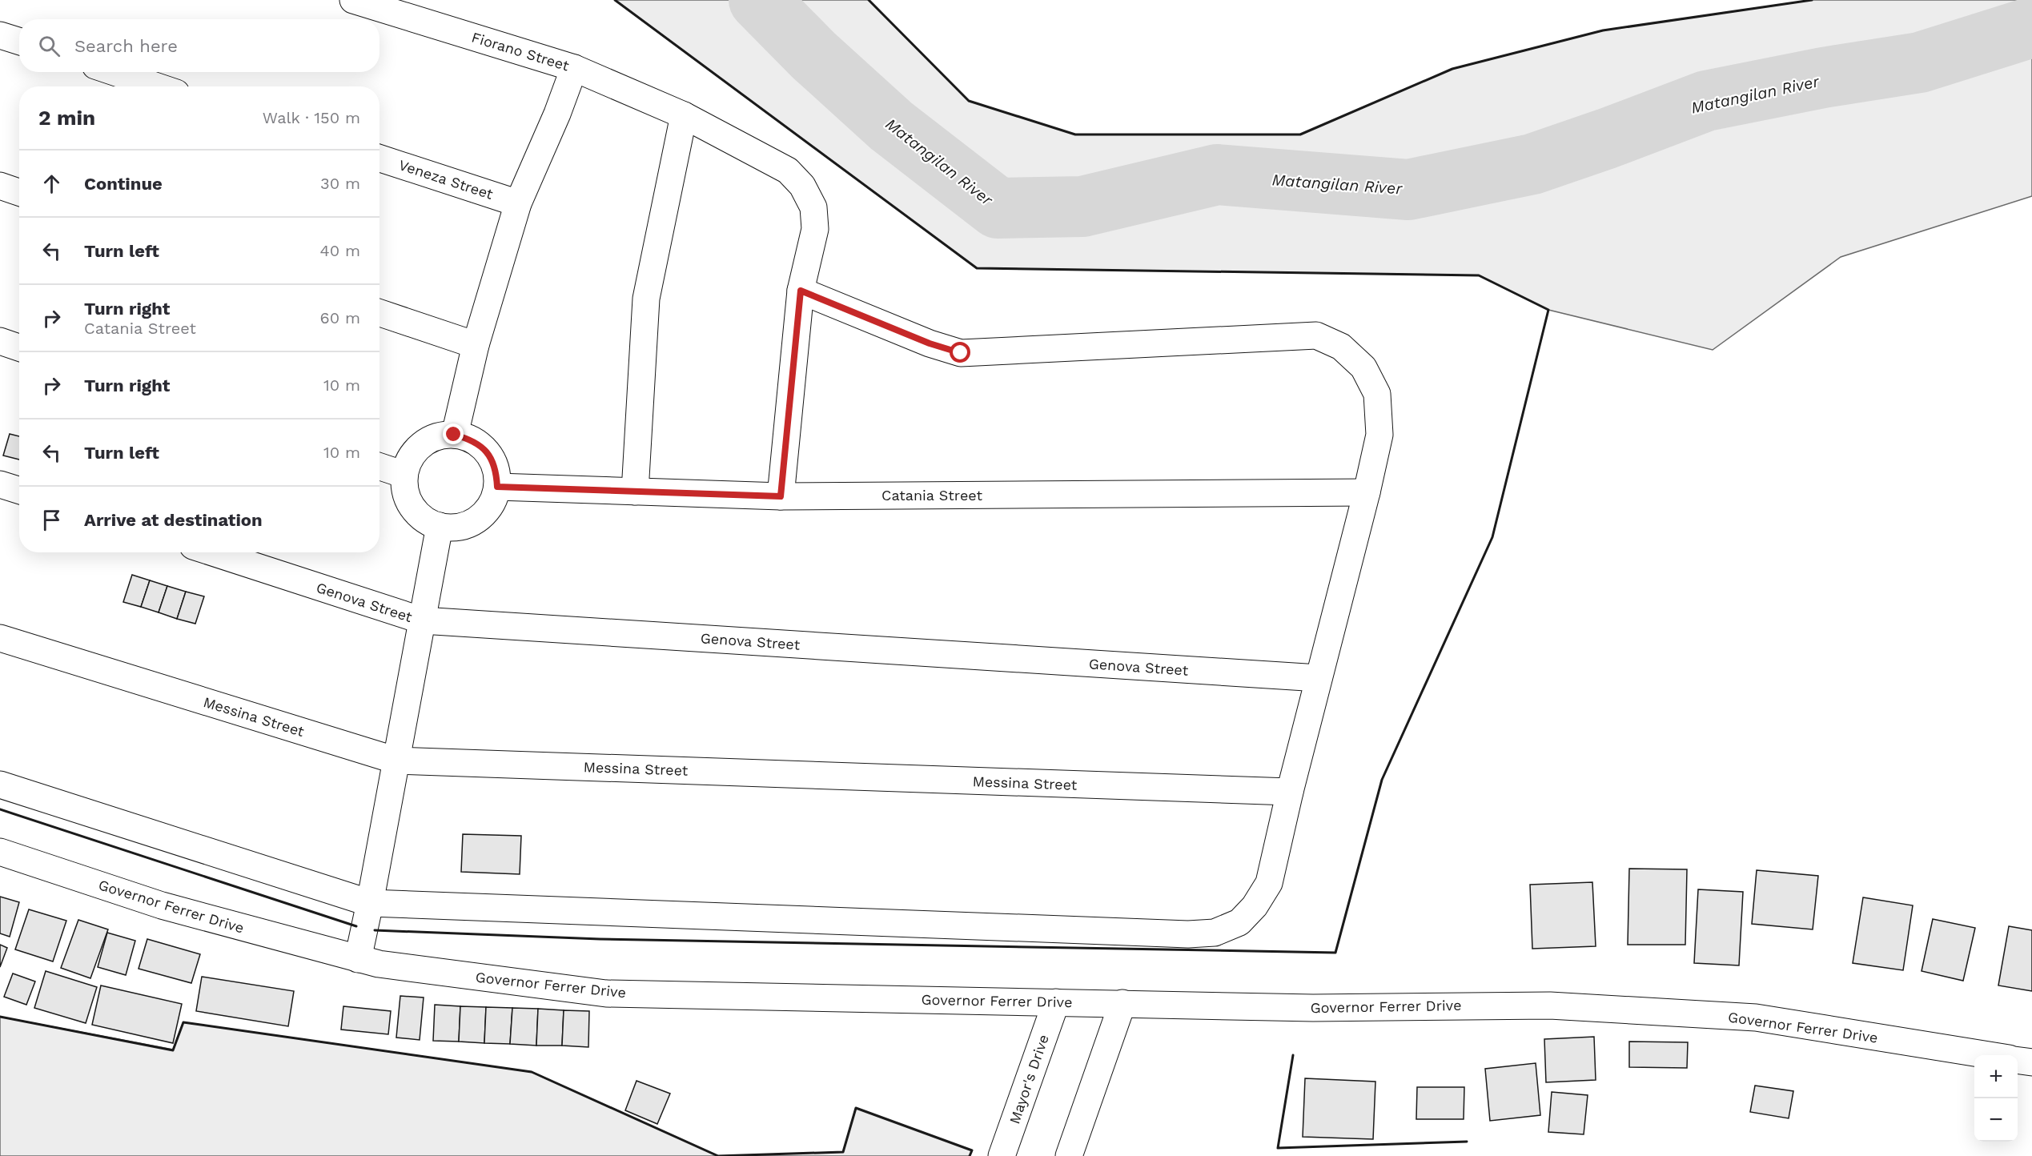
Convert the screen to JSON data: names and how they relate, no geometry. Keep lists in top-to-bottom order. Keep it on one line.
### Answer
{"streets":{"street":["Fiorano Street","Veneza Street","Catania Street","Genova Street","Messina Street","Governor Ferrer Drive","Mayor's Drive"]},"crossings":[["Fiorano Street","Catania Street"],["Governor Ferrer Drive","Mayor's Drive"]],"water":["Matangilan River"],"page":{"search":"Search here","heading":["2 min","Walk · 150 m"],"list":[["Continue","30 m"],["Turn left","40 m"],["Turn right","Catania Street","60 m"],["Turn right","10 m"],["Turn left","10 m"],"Arrive at destination"],"map_buttons":["+","−"]}}
